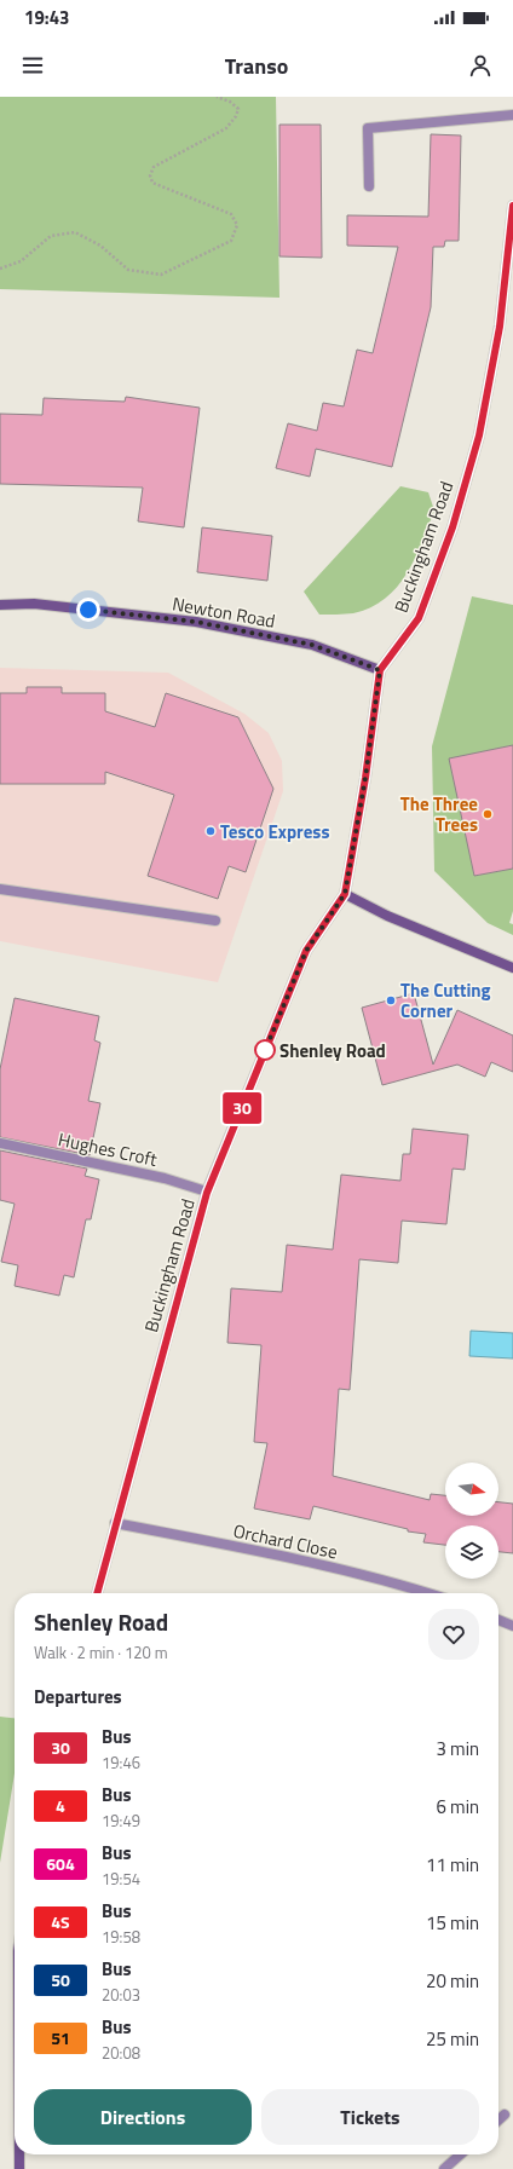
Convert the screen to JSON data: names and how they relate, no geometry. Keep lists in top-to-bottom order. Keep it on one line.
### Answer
{"streets":{"main road":["Buckingham Road","Newton Road"],"street":["Hughes Croft","Orchard Close"]},"crossings":[["Buckingham Road","Newton Road"],["Buckingham Road","Hughes Croft"],["Buckingham Road","Orchard Close"]],"places":["The Three Trees","Tesco Express","The Cutting Corner","Shenley Road"],"lines":["bus line 30"],"north":"right","page":{"status":"19:43","header":"Transo","on_map":"30","heading":[["Shenley Road","Walk · 2 min · 120 m"],"Departures"],"list":[{"mark":"30","name":"Bus","note":"19:46","value":"3 min"},{"mark":"4","name":"Bus","note":"19:49","value":"6 min"},{"mark":"604","name":"Bus","note":"19:54","value":"11 min"},{"mark":"4S","name":"Bus","note":"19:58","value":"15 min"},{"mark":"50","name":"Bus","note":"20:03","value":"20 min"},{"mark":"51","name":"Bus","note":"20:08","value":"25 min"}],"buttons":["Directions","Tickets"]}}
